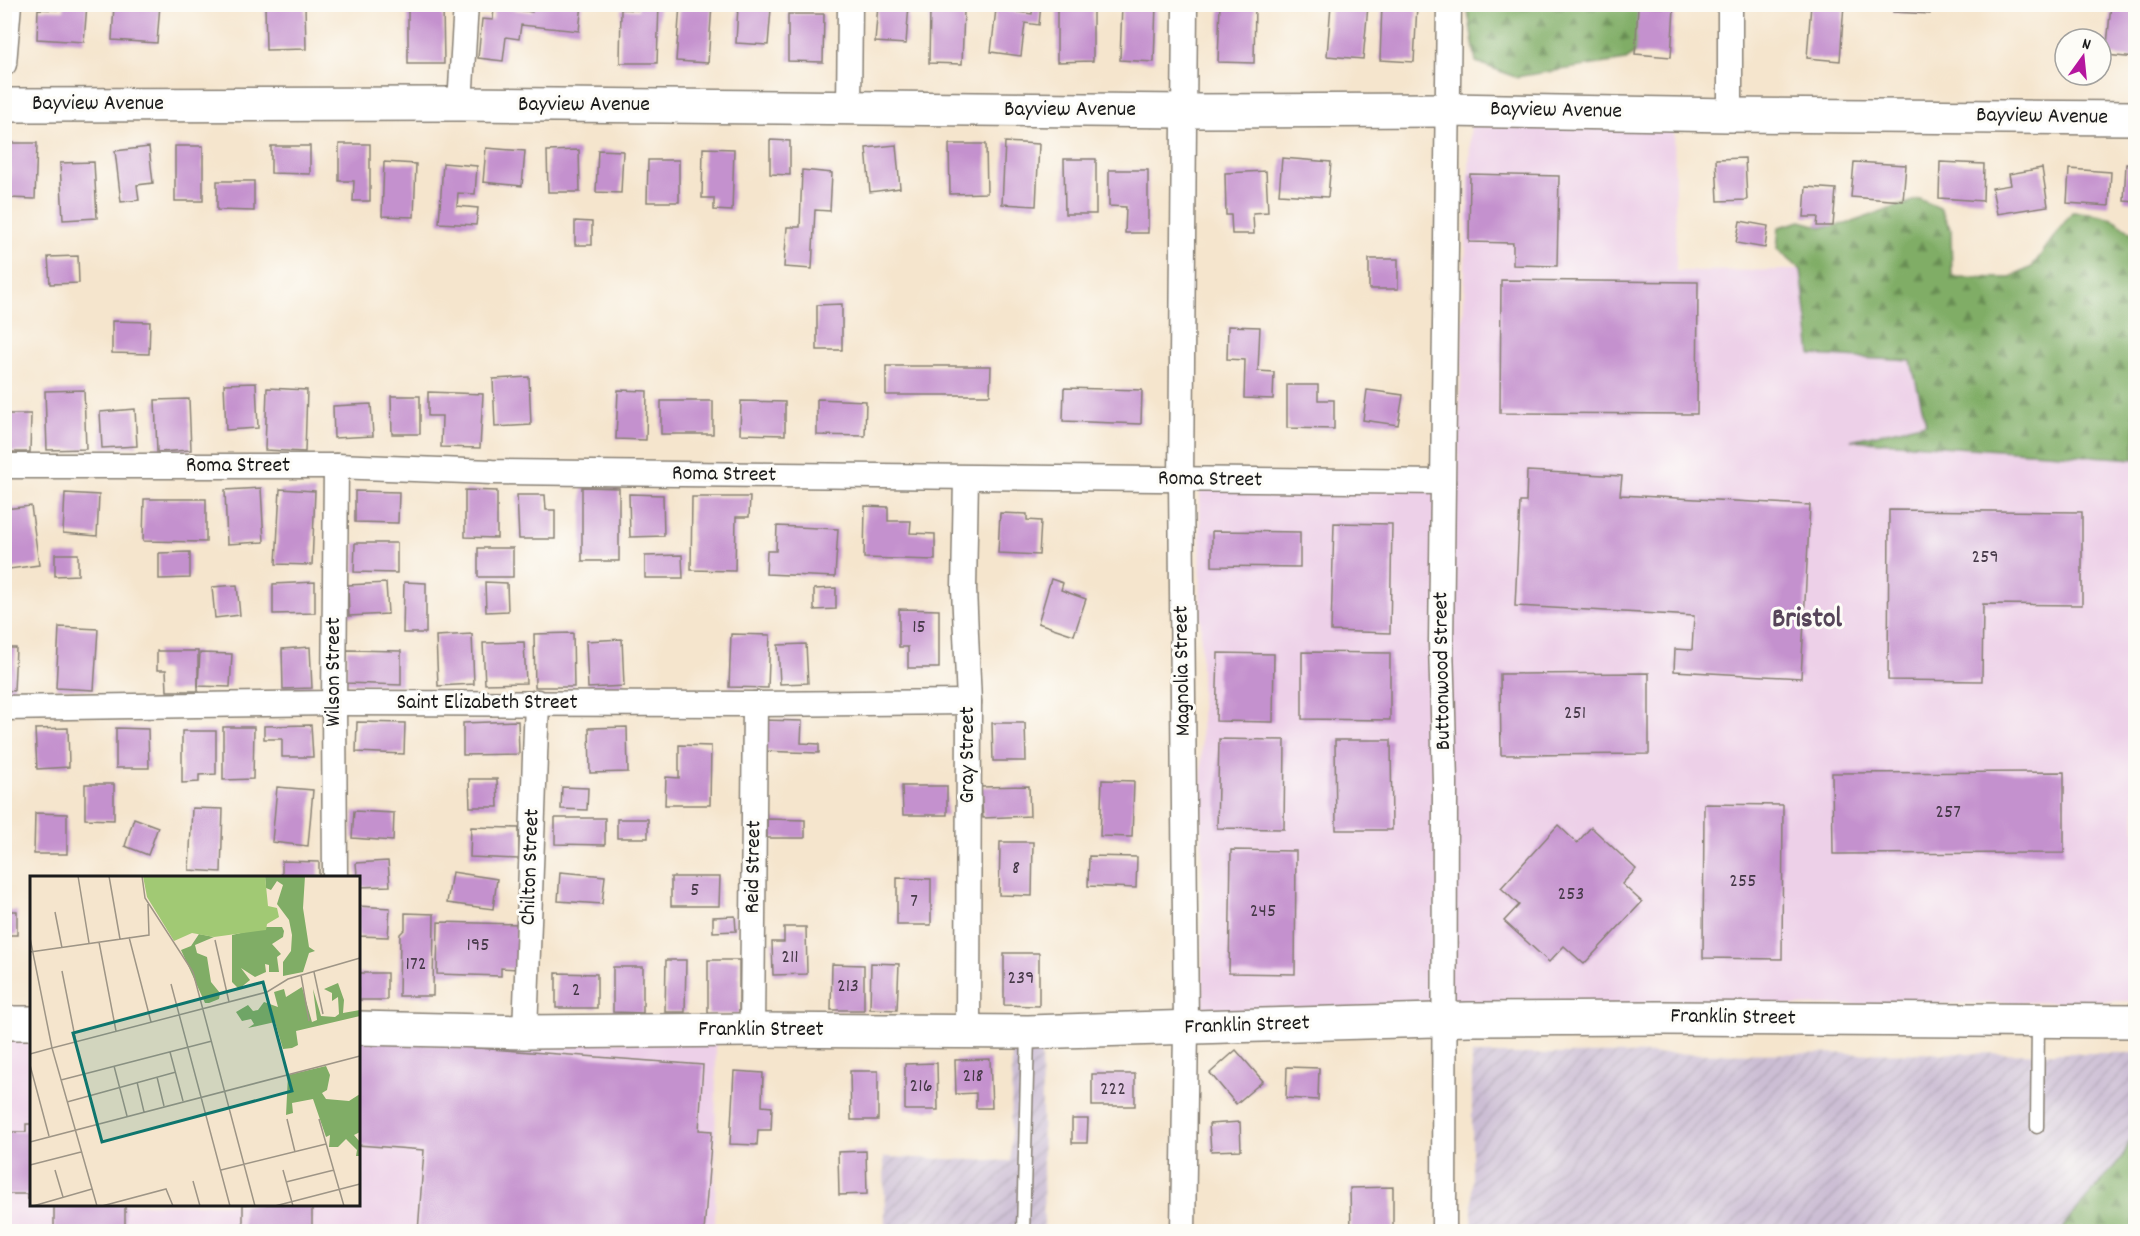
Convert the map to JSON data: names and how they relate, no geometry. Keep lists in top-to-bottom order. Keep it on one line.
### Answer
{"streets":{"main road":["Bayview Avenue","Franklin Street"],"street":["Roma Street","Magnolia Street","Buttonwood Street","Wilson Street","Saint Elizabeth Street","Gray Street","Chilton Street","Reid Street"]},"crossings":[["Bayview Avenue","Magnolia Street"],["Bayview Avenue","Buttonwood Street"],["Roma Street","Magnolia Street"],["Roma Street","Buttonwood Street"],["Roma Street","Wilson Street"],["Roma Street","Gray Street"],["Magnolia Street","Franklin Street"],["Buttonwood Street","Franklin Street"],["Wilson Street","Saint Elizabeth Street"],["Saint Elizabeth Street","Gray Street"],["Saint Elizabeth Street","Chilton Street"],["Saint Elizabeth Street","Reid Street"],["Gray Street","Franklin Street"],["Chilton Street","Franklin Street"],["Reid Street","Franklin Street"]],"districts":["Bristol"],"house_numbers":["259","15","251","257","8","255","5","253","7","245","195","211","172","239","213","2","218","216","222"],"north":"top"}
